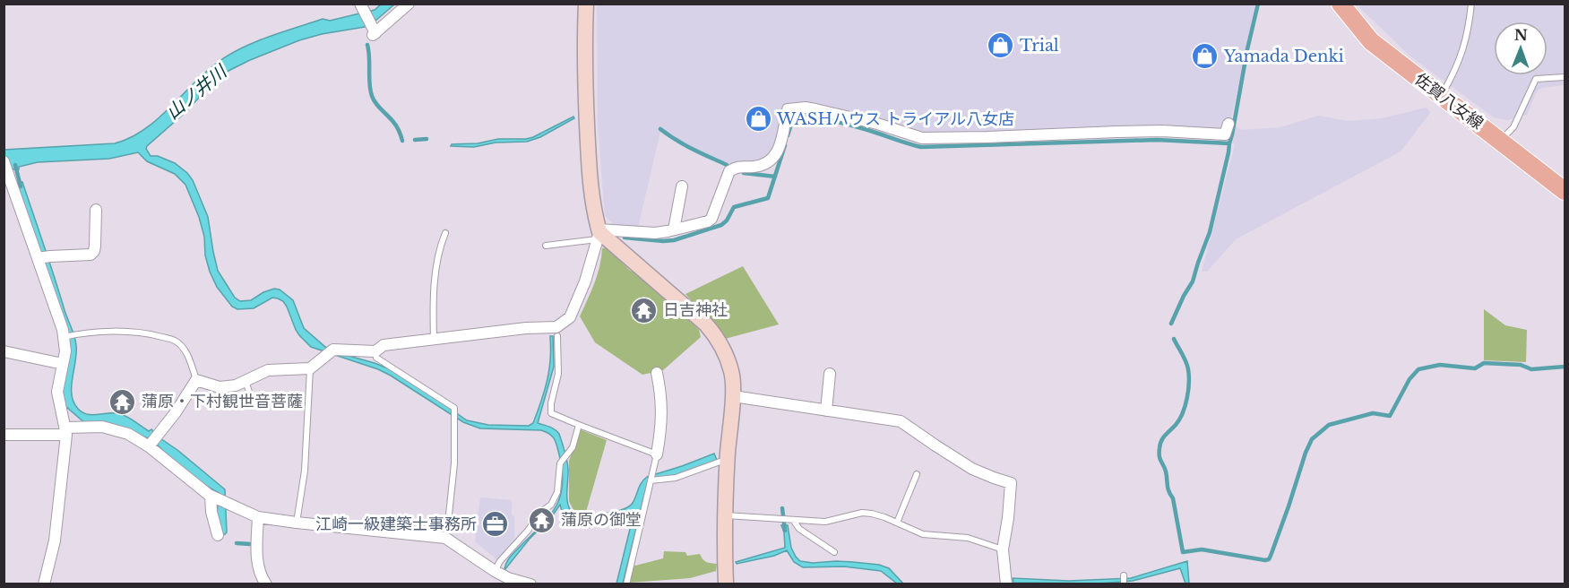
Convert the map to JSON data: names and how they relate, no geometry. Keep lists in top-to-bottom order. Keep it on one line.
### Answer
{"streets":{"main road":["佐賀八女線"]},"water":["山ノ井川"],"places":{"shop":["Trial","Yamada Denki","WASHハウス トライアル八女店"],"temple":["日吉神社","蒲原・下村観世音菩薩","蒲原の御堂"],"office":["江崎一級建築士事務所"]},"north":"top"}
